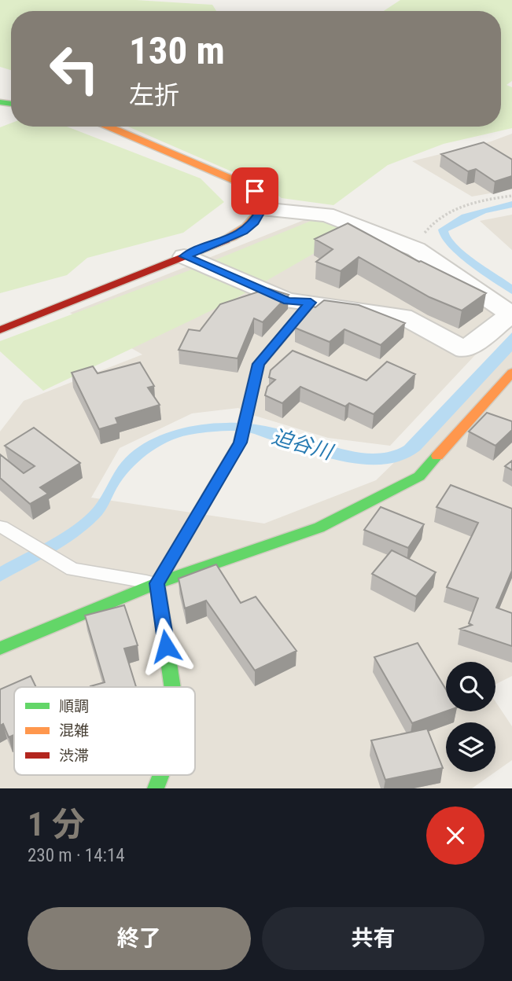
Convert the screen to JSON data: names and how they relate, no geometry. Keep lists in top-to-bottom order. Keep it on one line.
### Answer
{"water":["迫谷川"],"legend":["順調","混雑","渋滞"],"page":{"turn":["130 m","左折"],"heading":["1 分","230 m · 14:14"],"buttons":["終了","共有"]}}
